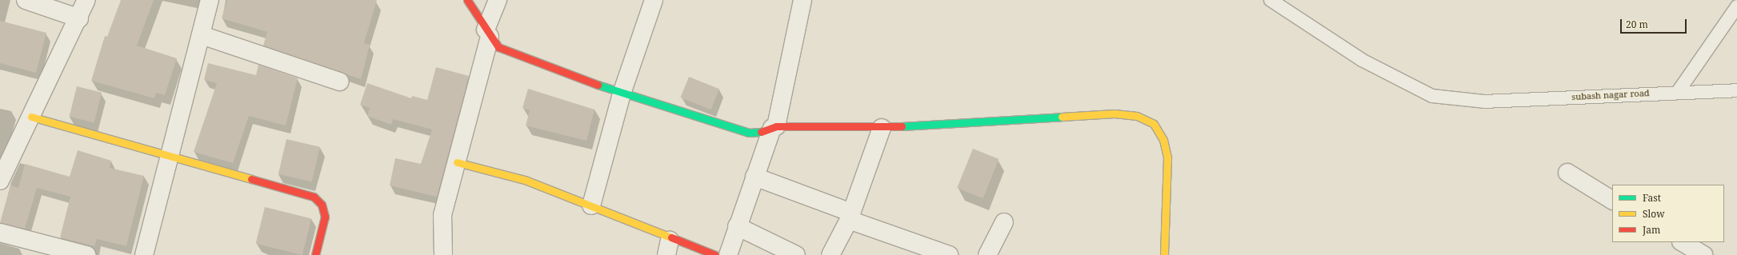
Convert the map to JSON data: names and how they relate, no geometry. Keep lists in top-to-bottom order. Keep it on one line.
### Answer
{"streets":{"lane":["subash nagar road"]},"legend":["Fast","Slow","Jam"],"scale_bar":"20 m"}
